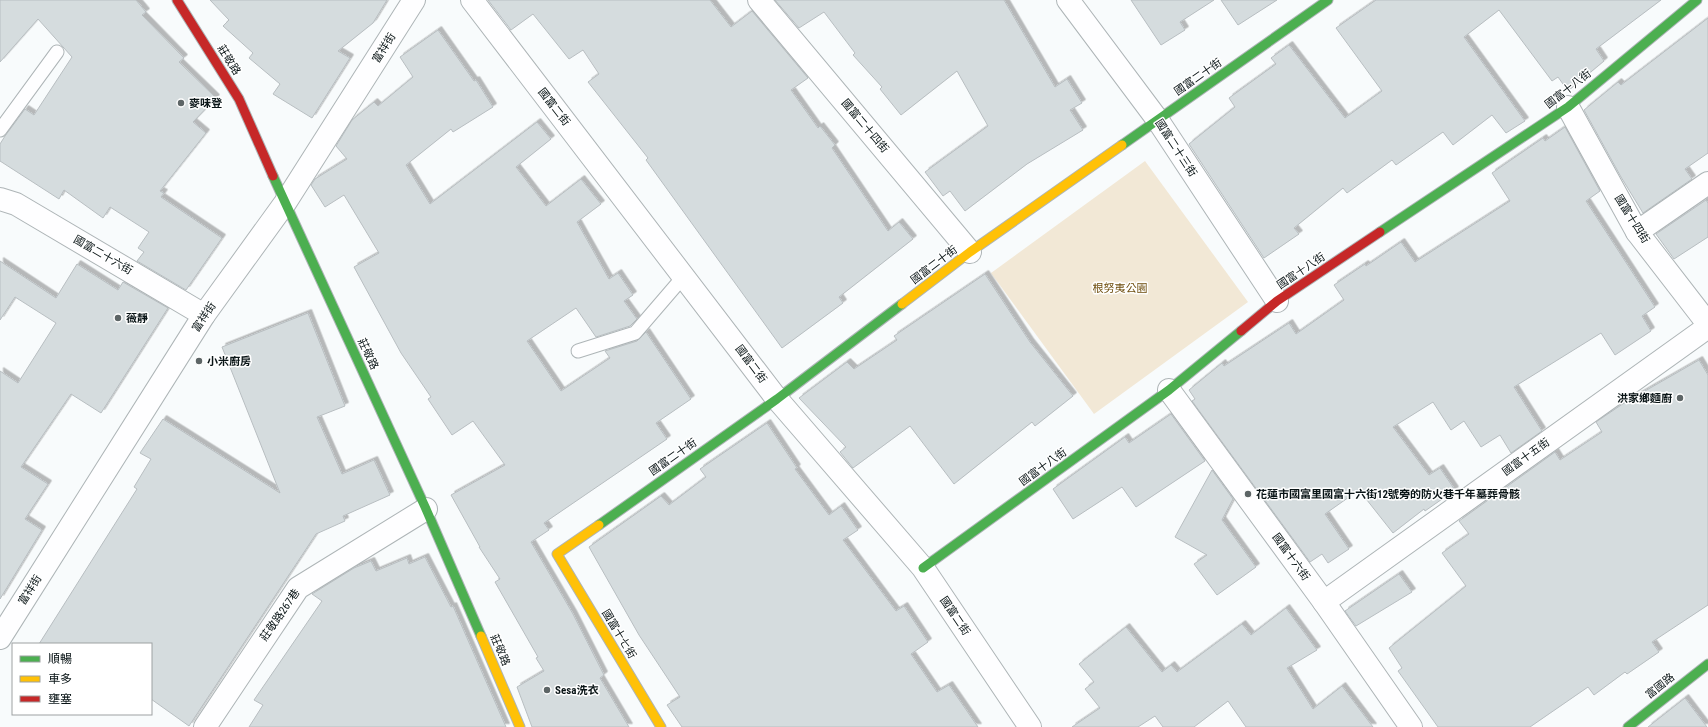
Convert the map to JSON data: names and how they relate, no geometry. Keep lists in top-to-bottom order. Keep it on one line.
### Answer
{"streets":{"street":["富祥街","莊敬路","國富二十街","國富十八街","國富二街","國富二十四街","國富二十三街","國富十四街","國富二十六街","國富十五街","國富十六街","莊敬路267巷","國富十七街","富國路"]},"crossings":[["富祥街","莊敬路"],["富祥街","國富二十六街"],["莊敬路","莊敬路267巷"],["國富二十街","國富二街"],["國富二十街","國富二十四街"],["國富二十街","國富二十三街"],["國富二十街","國富十七街"],["國富十八街","國富二街"],["國富十八街","國富二十三街"],["國富十八街","國富十四街"],["國富十八街","國富十六街"],["國富十五街","國富十六街"]],"parks":["根努夷公園"],"places":["麥味登","薇靜","小米廚房","洪家鄉麵廚","花蓮市國富里國富十六街12號旁的防火巷千年墓葬骨骸","Sesa洗衣"],"legend":["順暢","車多","壅塞"]}
